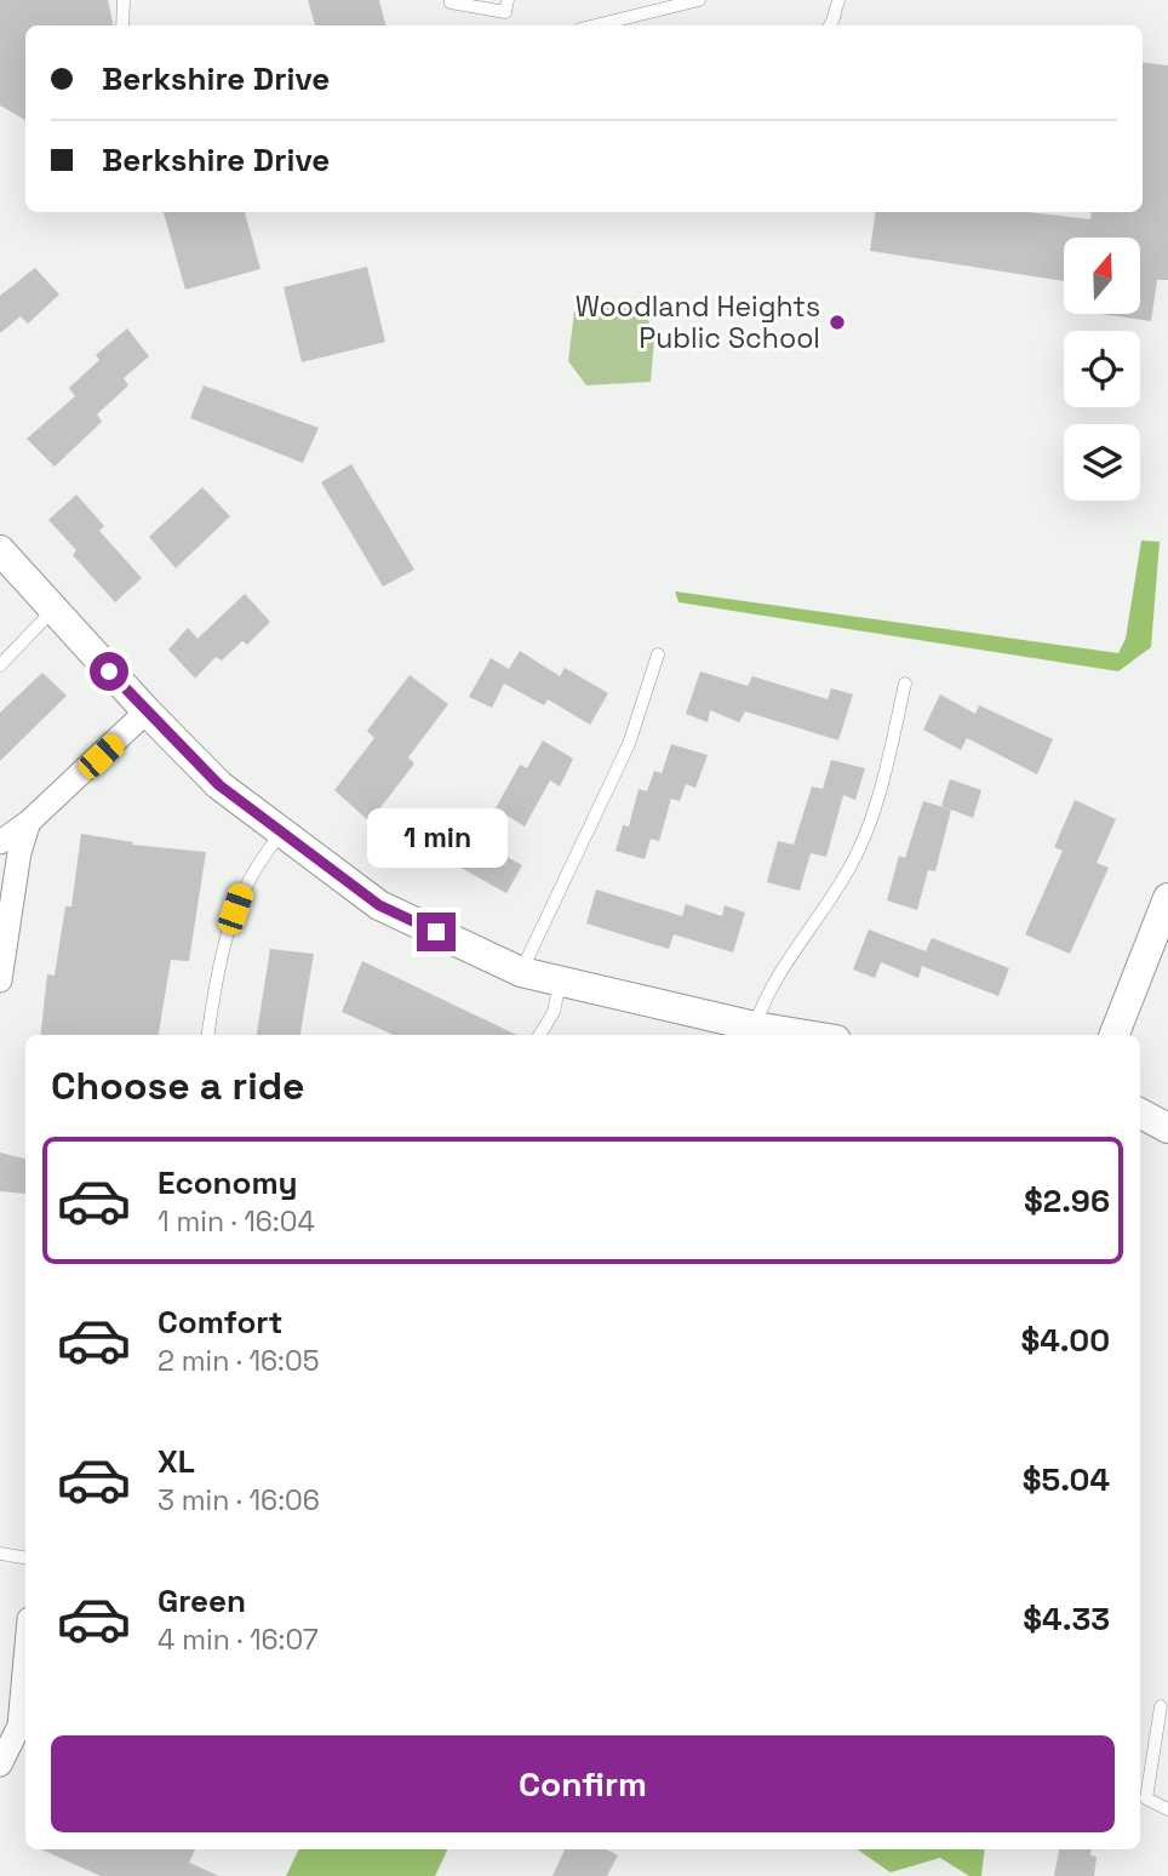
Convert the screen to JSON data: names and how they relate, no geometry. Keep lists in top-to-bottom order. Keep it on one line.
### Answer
{"places":["Woodland Heights Public School"],"north":"top","page":{"banner":["Berkshire Drive","Berkshire Drive"],"bubble":"1 min","heading":"Choose a ride","list":[{"name":"Economy","note":"1 min · 16:04","value":"$2.96"},{"name":"Comfort","note":"2 min · 16:05","value":"$4.00"},{"name":"XL","note":"3 min · 16:06","value":"$5.04"},{"name":"Green","note":"4 min · 16:07","value":"$4.33"}],"buttons":"Confirm"}}
